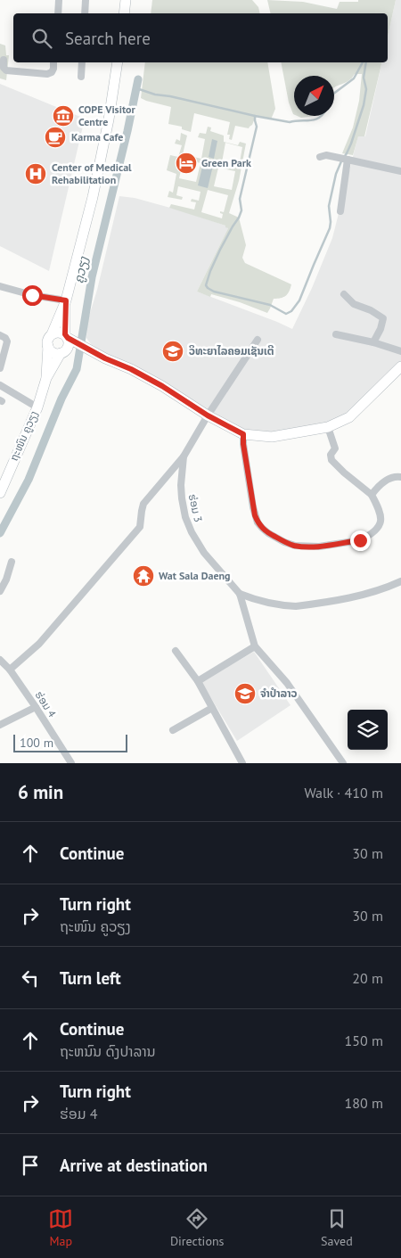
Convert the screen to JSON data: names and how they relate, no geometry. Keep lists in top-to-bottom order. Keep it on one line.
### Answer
{"streets":{"street":["ຖະໜົນ ຄູວຽງ","ຮ່ອມ 3","ຮ່ອມ 4"]},"water":["ຄູວຽງ"],"places":{"museum":["COPE Visitor Centre"],"cafe":["Karma Cafe"],"hotel":["Green Park"],"hospital":["Center of Medical Rehabilitation"],"school or university":["ວິທະຍາໄລຄອມເຊັນເຕີ","ຈຳປຳລາວ"],"temple":["Wat Sala Daeng"]},"scale_bar":"100 m","north":"top right","page":{"search":"Search here","scale":"100 m","heading":["6 min","Walk · 410 m"],"list":[["Continue","30 m"],["Turn right","ຖະໜົນ ຄູວຽງ","30 m"],["Turn left","20 m"],["Continue","ຖະຫນົນ ດົງປາລານ","150 m"],["Turn right","ຮ່ອມ 4","180 m"],"Arrive at destination"],"nav":["Map","Directions","Saved"]}}
